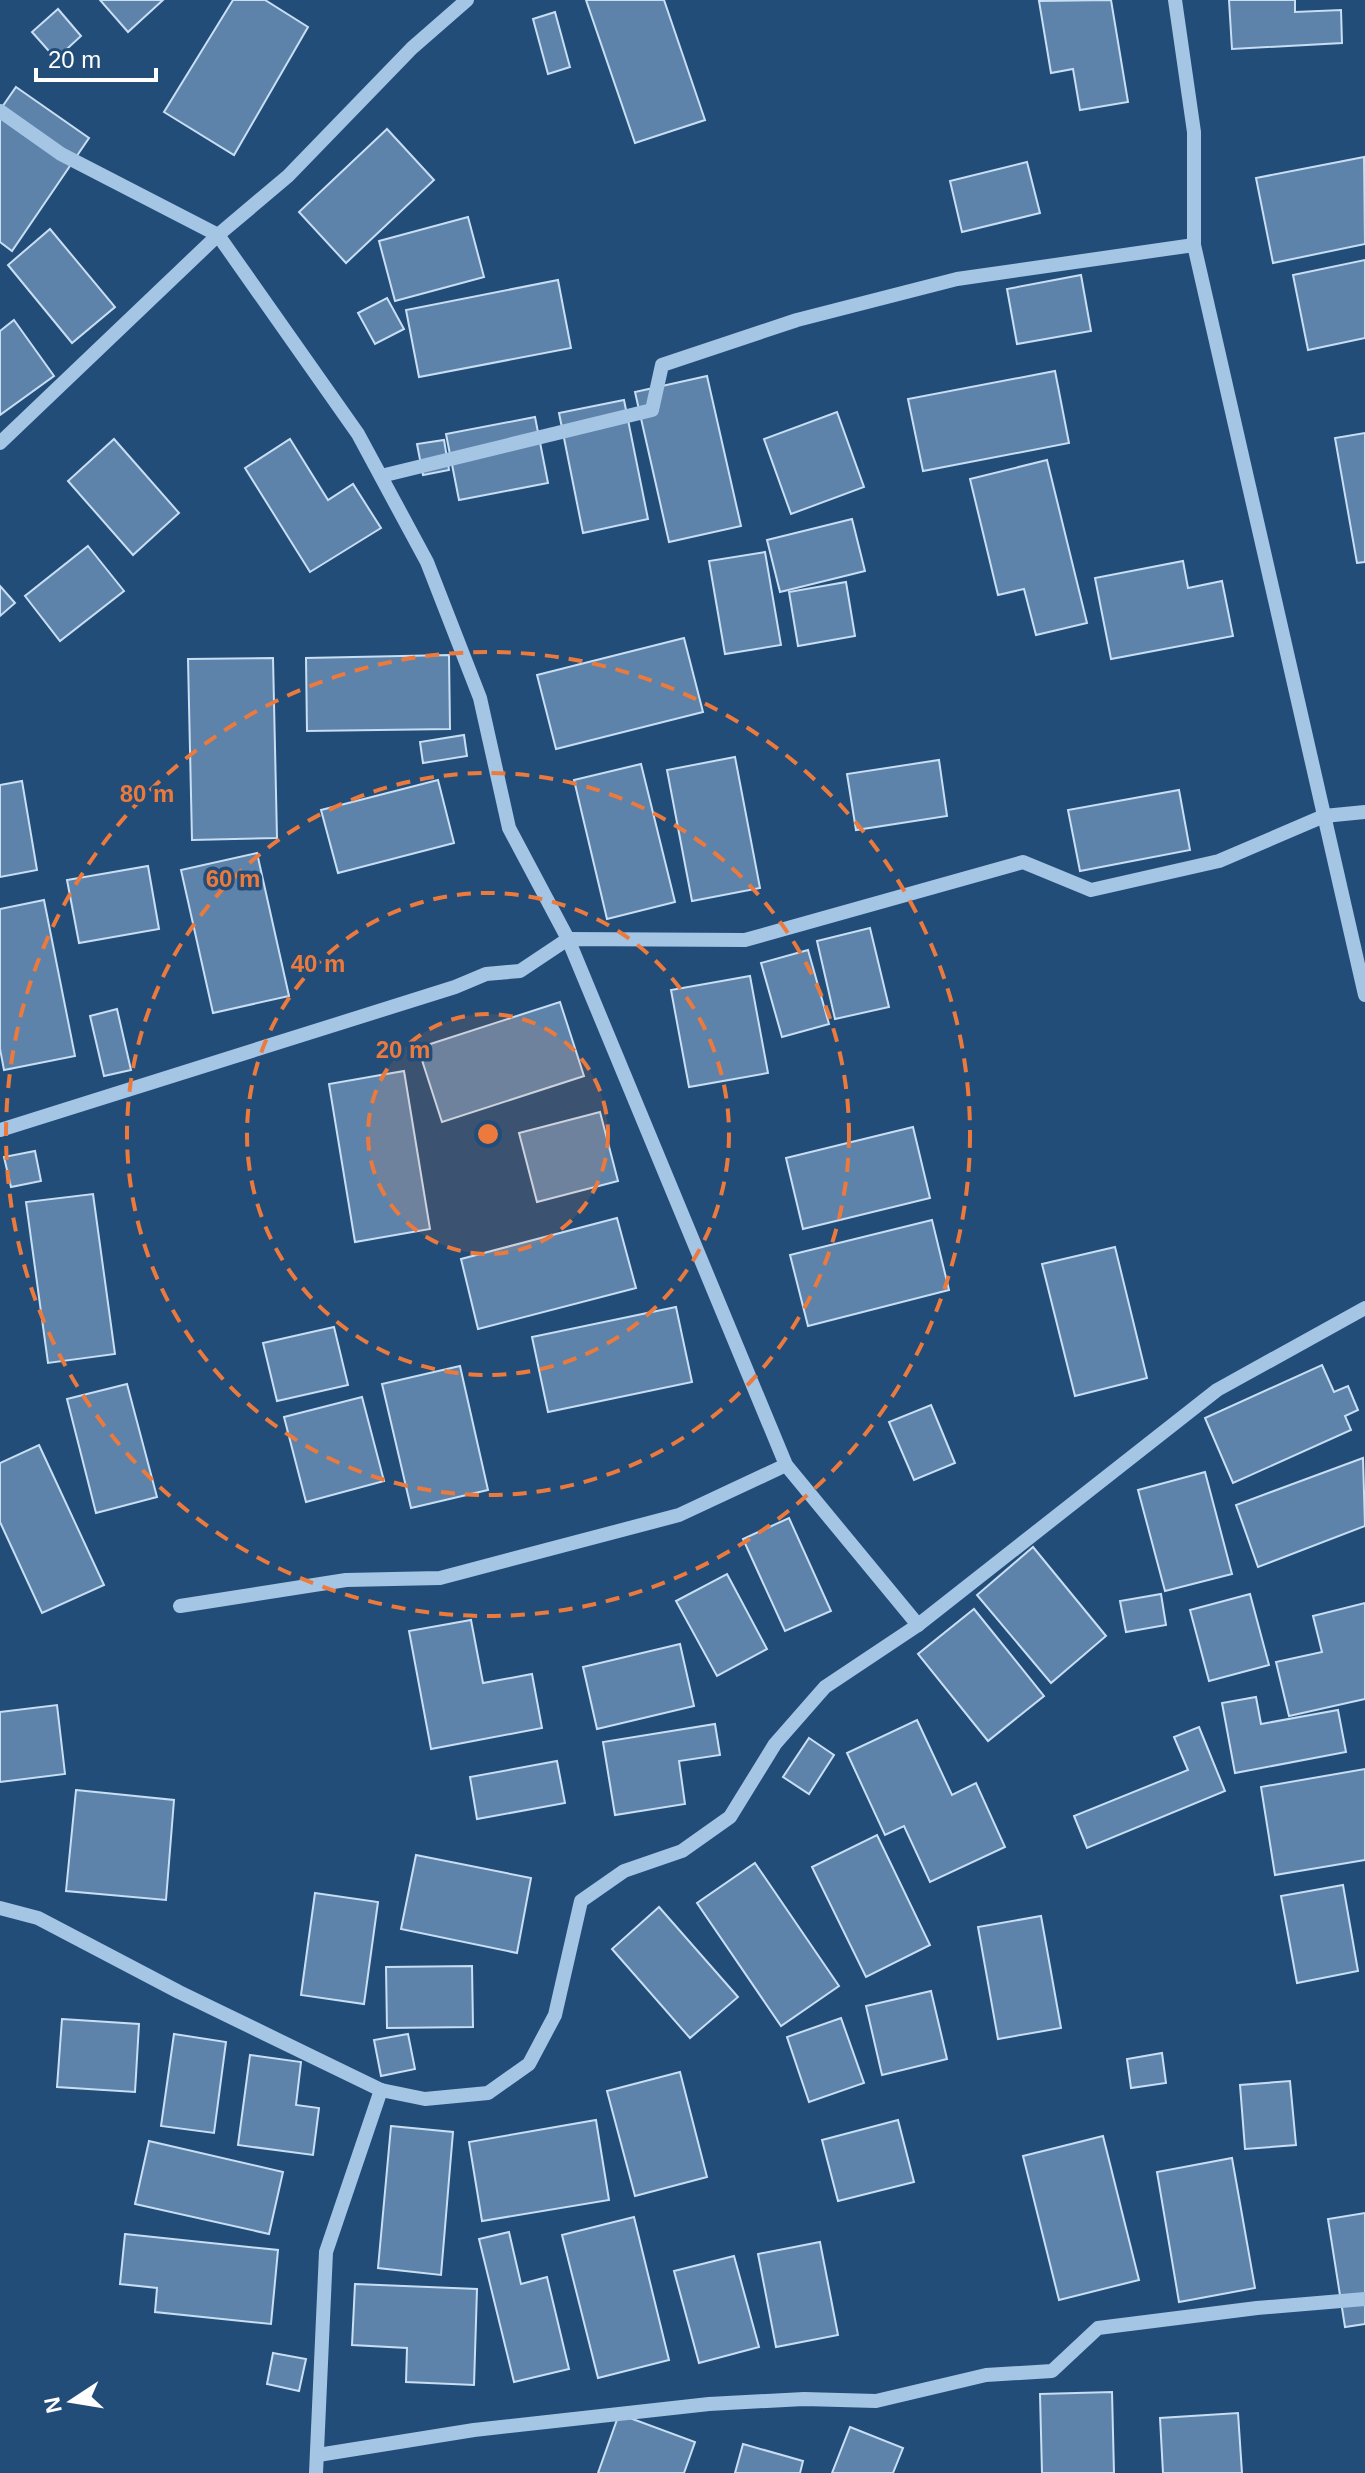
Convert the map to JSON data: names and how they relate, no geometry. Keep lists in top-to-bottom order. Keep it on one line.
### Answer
{"scale_bar":"20 m","north":"left","rings":["80 m","60 m","40 m","20 m"]}
